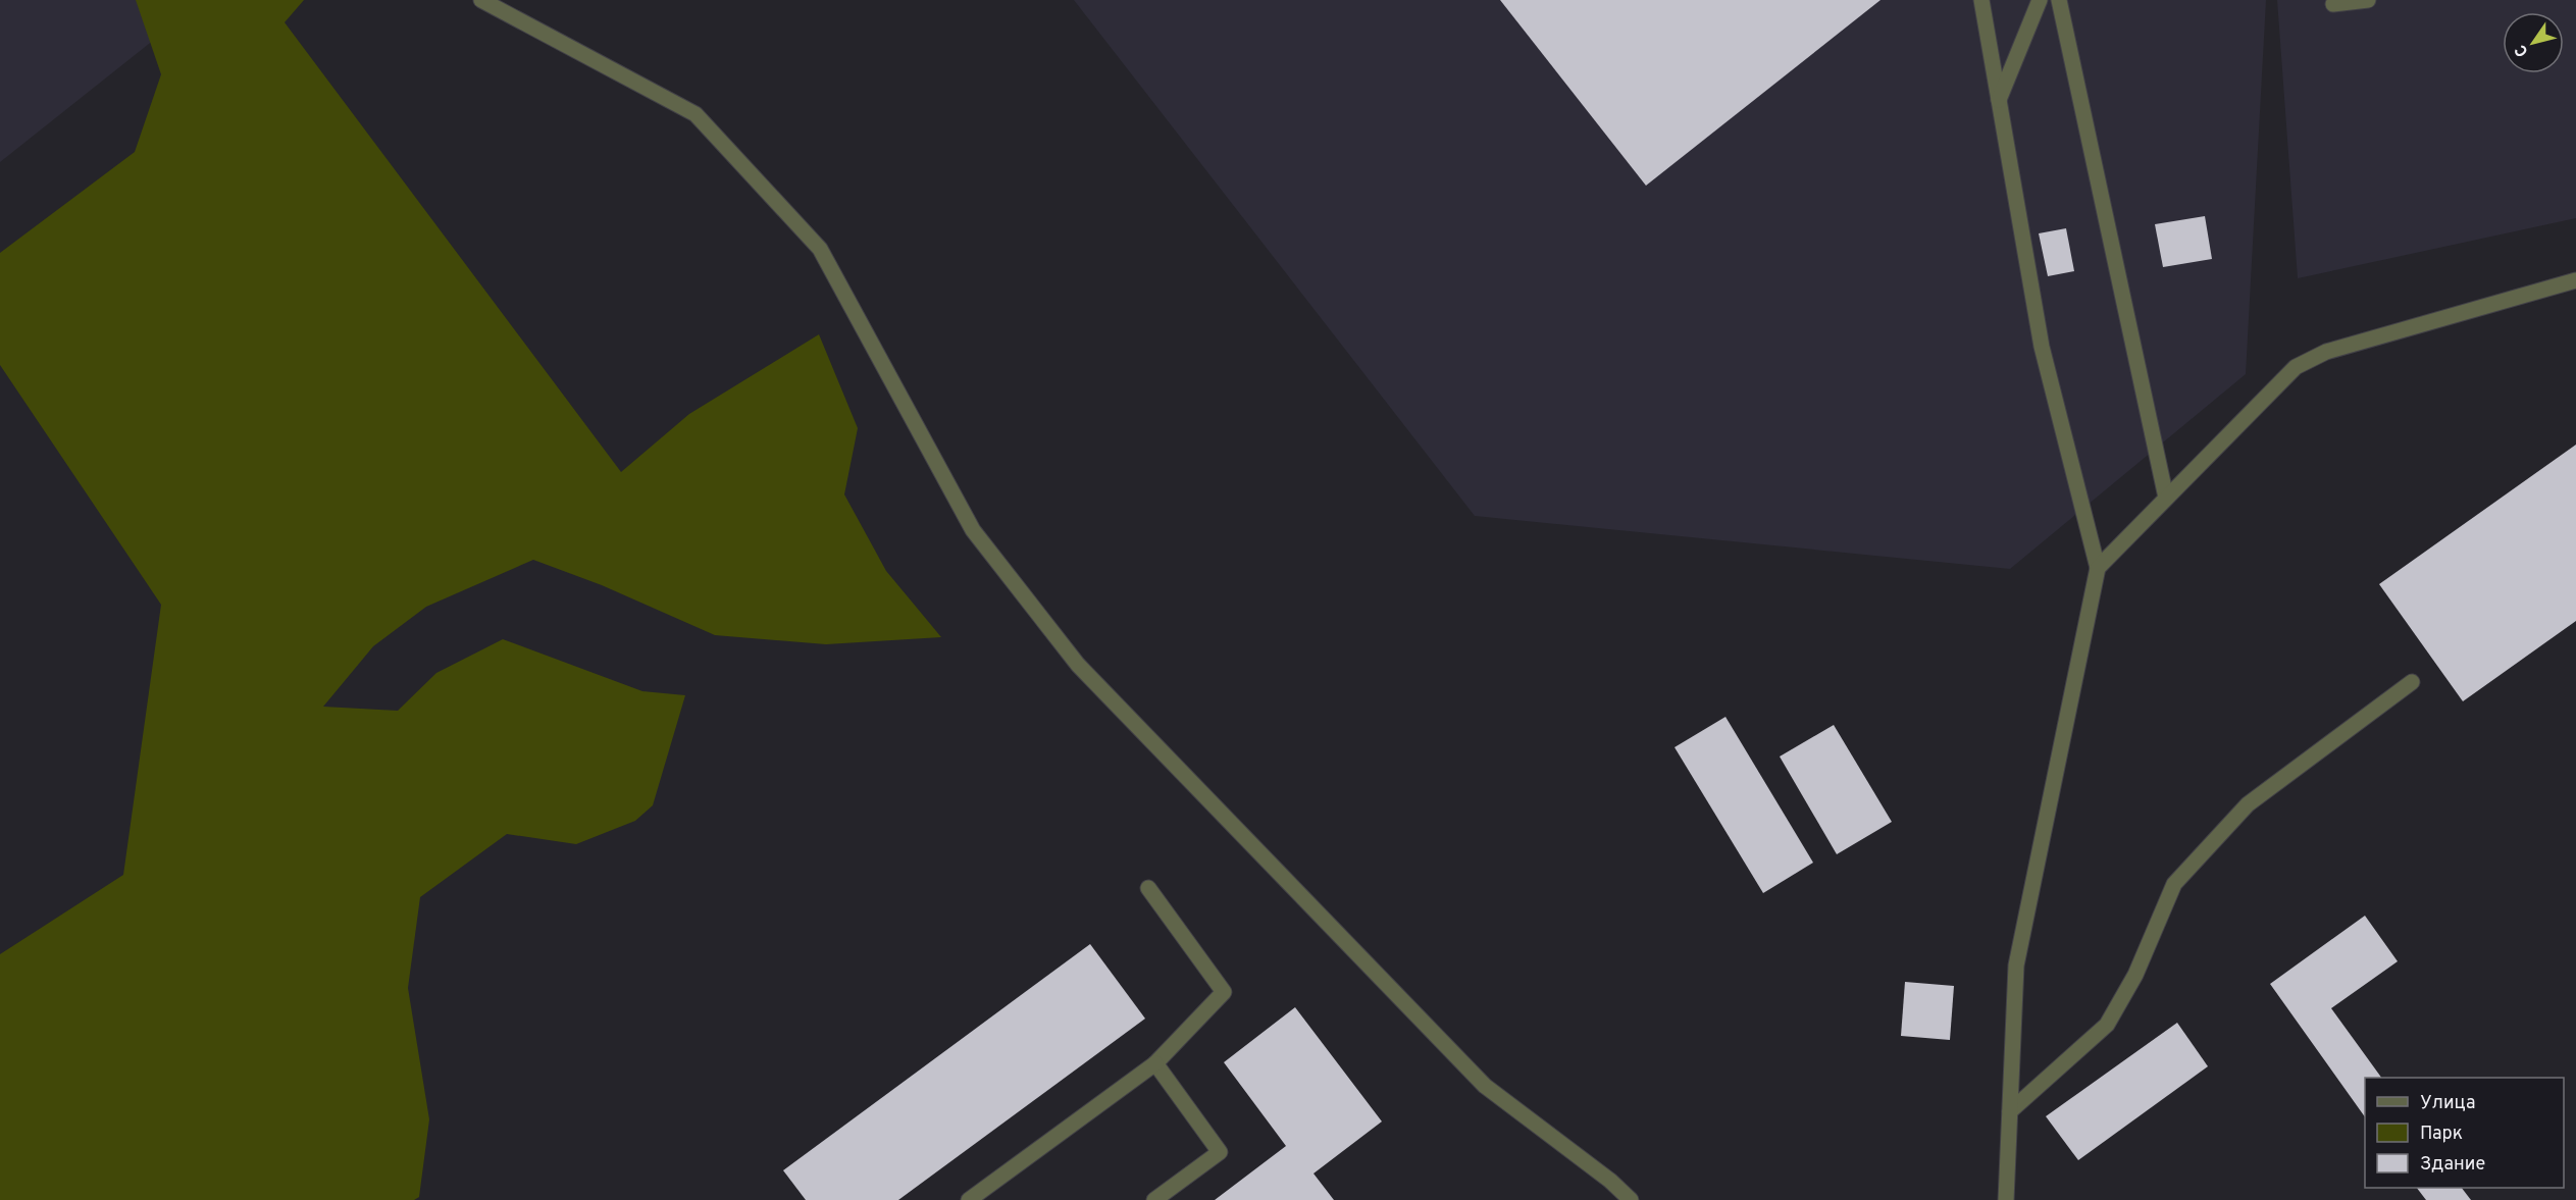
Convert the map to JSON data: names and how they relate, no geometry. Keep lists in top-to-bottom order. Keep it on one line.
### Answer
{"legend":["Улица","Парк","Здание"],"north":"bottom left"}
